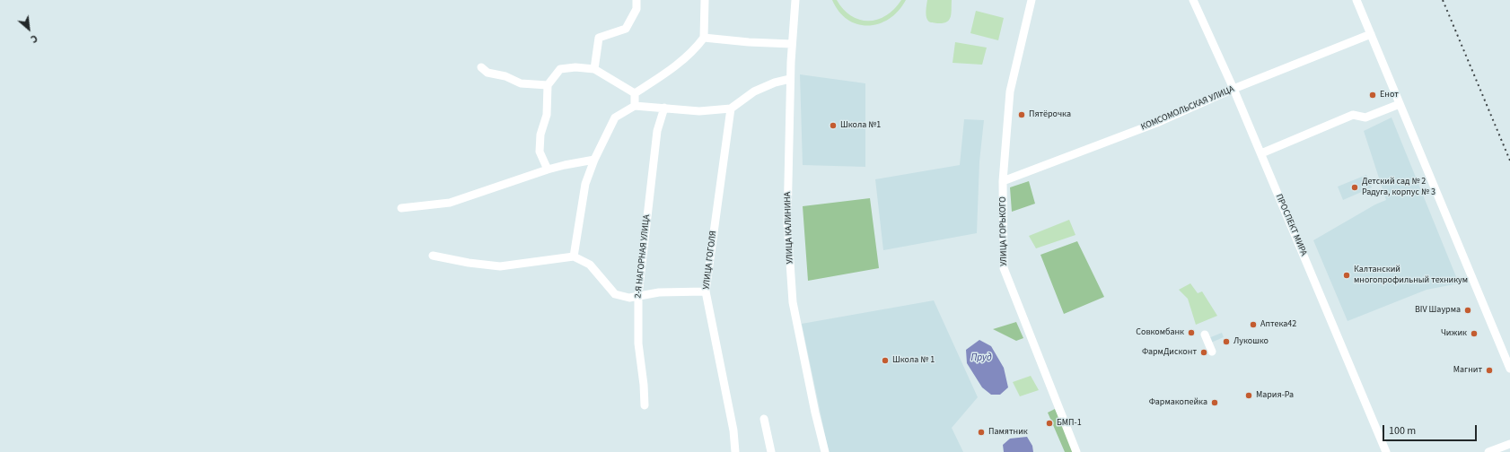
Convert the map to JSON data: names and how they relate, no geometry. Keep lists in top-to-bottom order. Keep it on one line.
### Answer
{"streets":{"street":["КОМСОМОЛЬСКАЯ УЛИЦА","ПРОСПЕКТ МИРА","УЛИЦА КАЛИНИНА","УЛИЦА ГОРЬКОГО","2-Я НАГОРНАЯ УЛИЦА","УЛИЦА ГОГОЛЯ"]},"crossings":[["КОМСОМОЛЬСКАЯ УЛИЦА","ПРОСПЕКТ МИРА"],["КОМСОМОЛЬСКАЯ УЛИЦА","УЛИЦА ГОРЬКОГО"]],"water":["Пруд"],"places":["Енот","Пятёрочка","Школа №1","Детский сад № 2 Радуга, корпус № 3","Калтанский многопрофильный техникум","BIV Шаурма","Аптека42","Совкомбанк","Чижик","Лукошко","ФармДисконт","Школа № 1","Магнит","Мария-Ра","Фармакопейка","БМП-1","Памятник"],"scale_bar":"100 m","north":"bottom right"}
